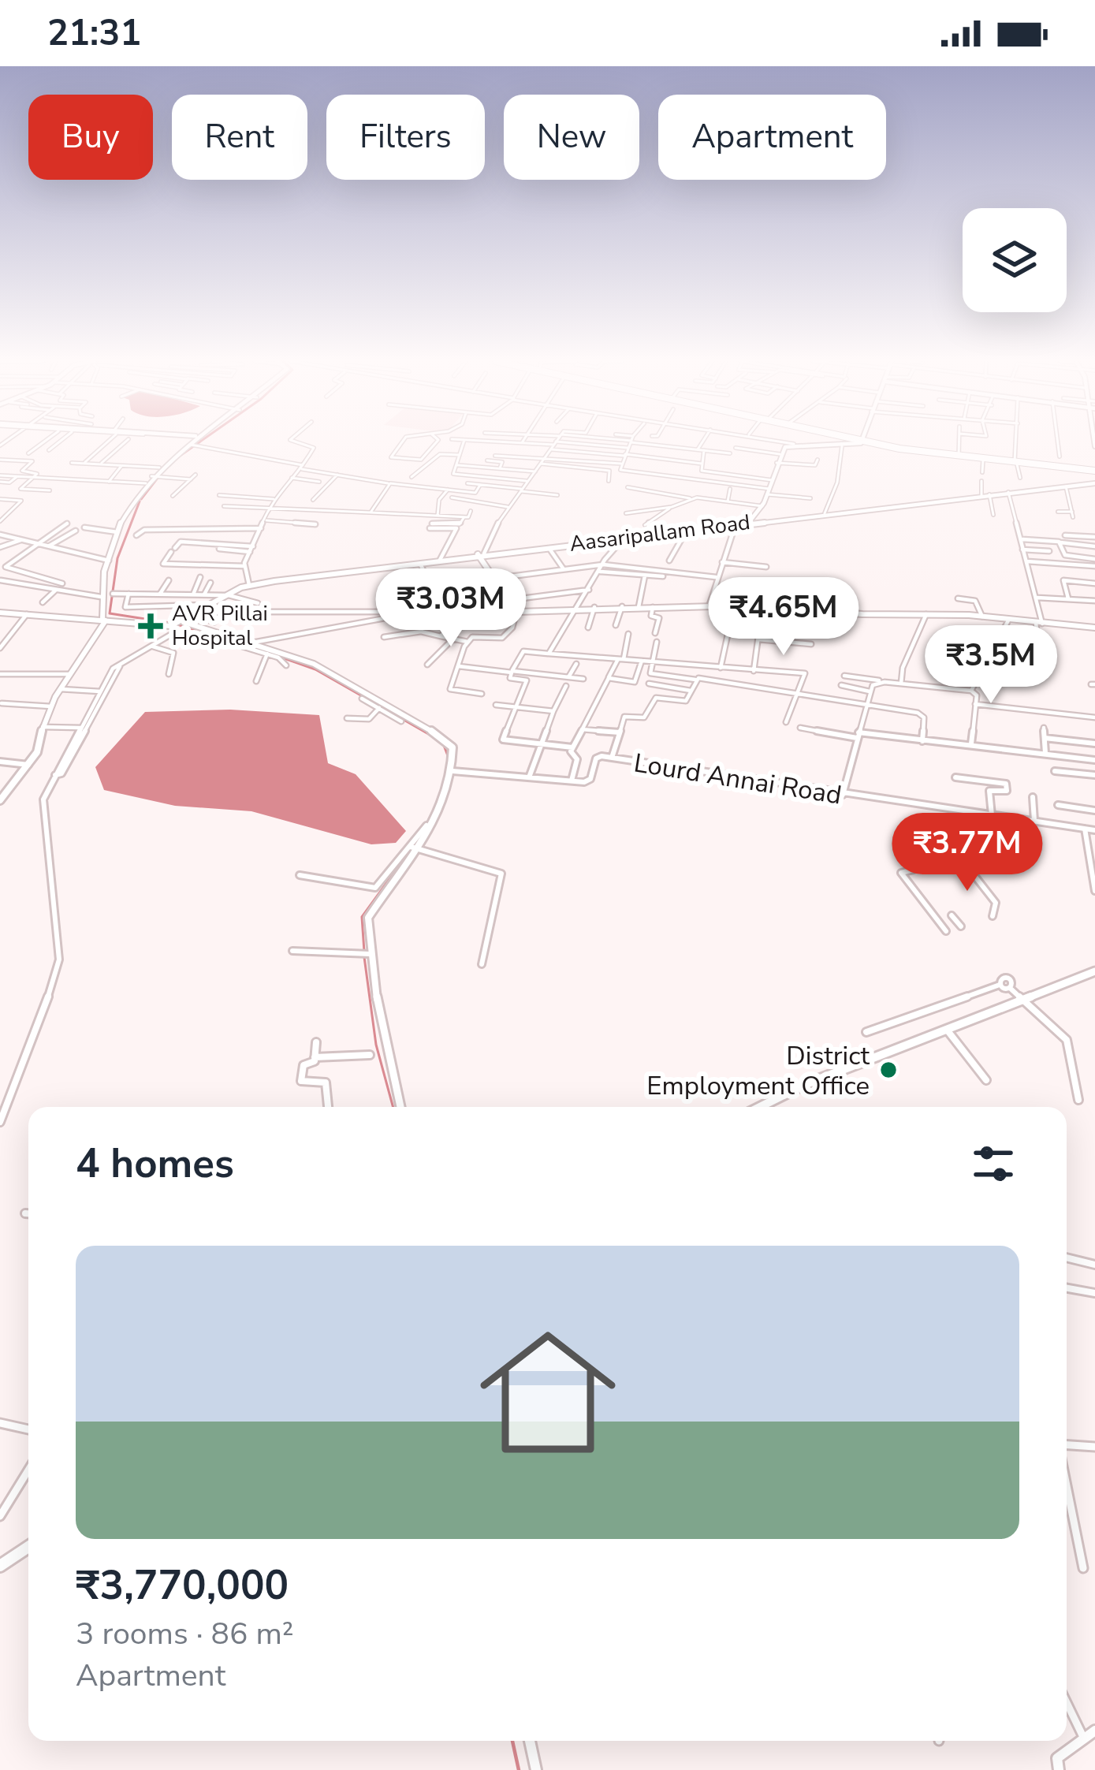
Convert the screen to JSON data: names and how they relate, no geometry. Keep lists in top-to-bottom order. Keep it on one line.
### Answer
{"streets":{"street":["Aasaripallam Road","Lourd Annai Road"]},"places":{"health":["AVR Pillai Hospital"],"other":["District Employment Office"]},"page":{"status":"21:31","chip":["Buy","Rent","Filters","New","Apartment"],"price":["₹3.03M","₹4.65M","₹3.5M","₹3.77M"],"heading":"4 homes","list":[{"name":"₹3,770,000","note":"3 rooms · 86 m² · Apartment"}]}}
